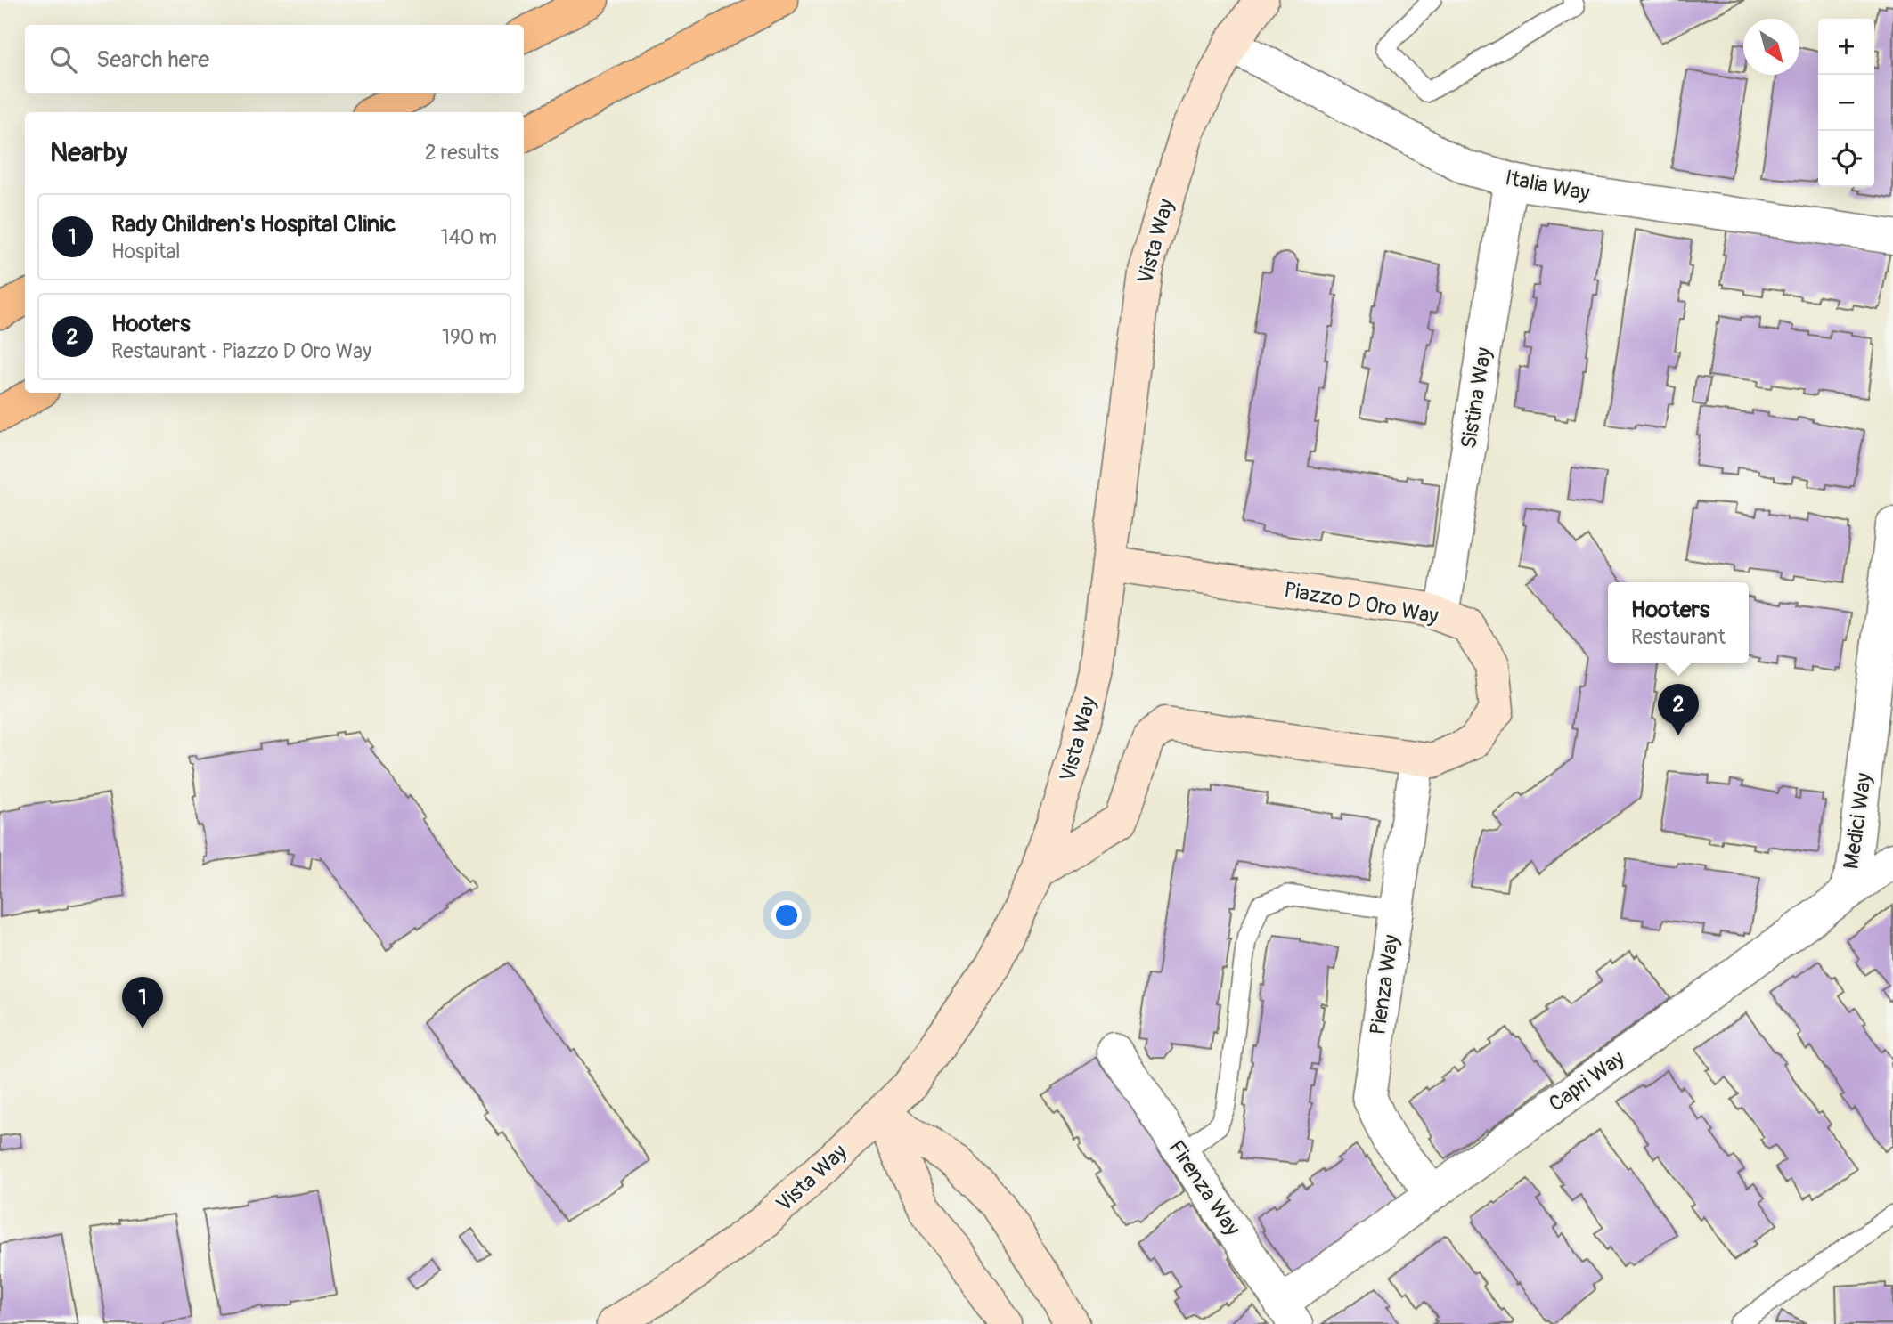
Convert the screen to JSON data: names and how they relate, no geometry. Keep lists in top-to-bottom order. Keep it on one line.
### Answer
{"streets":{"main road":["Vista Way","Piazzo D Oro Way"],"street":["Italia Way","Sistina Way","Medici Way","Pienza Way","Capri Way","Firenza Way"]},"crossings":[["Italia Way","Vista Way"],["Italia Way","Sistina Way"],["Vista Way","Piazzo D Oro Way"],["Sistina Way","Piazzo D Oro Way"],["Piazzo D Oro Way","Pienza Way"],["Medici Way","Capri Way"],["Pienza Way","Capri Way"],["Capri Way","Firenza Way"]],"north":"bottom right","page":{"map_buttons":["+","−"],"search":"Search here","heading":["Nearby","2 results"],"list":[{"mark":"1","name":"Rady Children's Hospital Clinic","note":"Hospital","value":"140 m"},{"mark":"2","name":"Hooters","note":"Restaurant · Piazzo D Oro Way","value":"190 m"}],"popup":["Hooters","Restaurant"],"pins":["2","1"]}}
